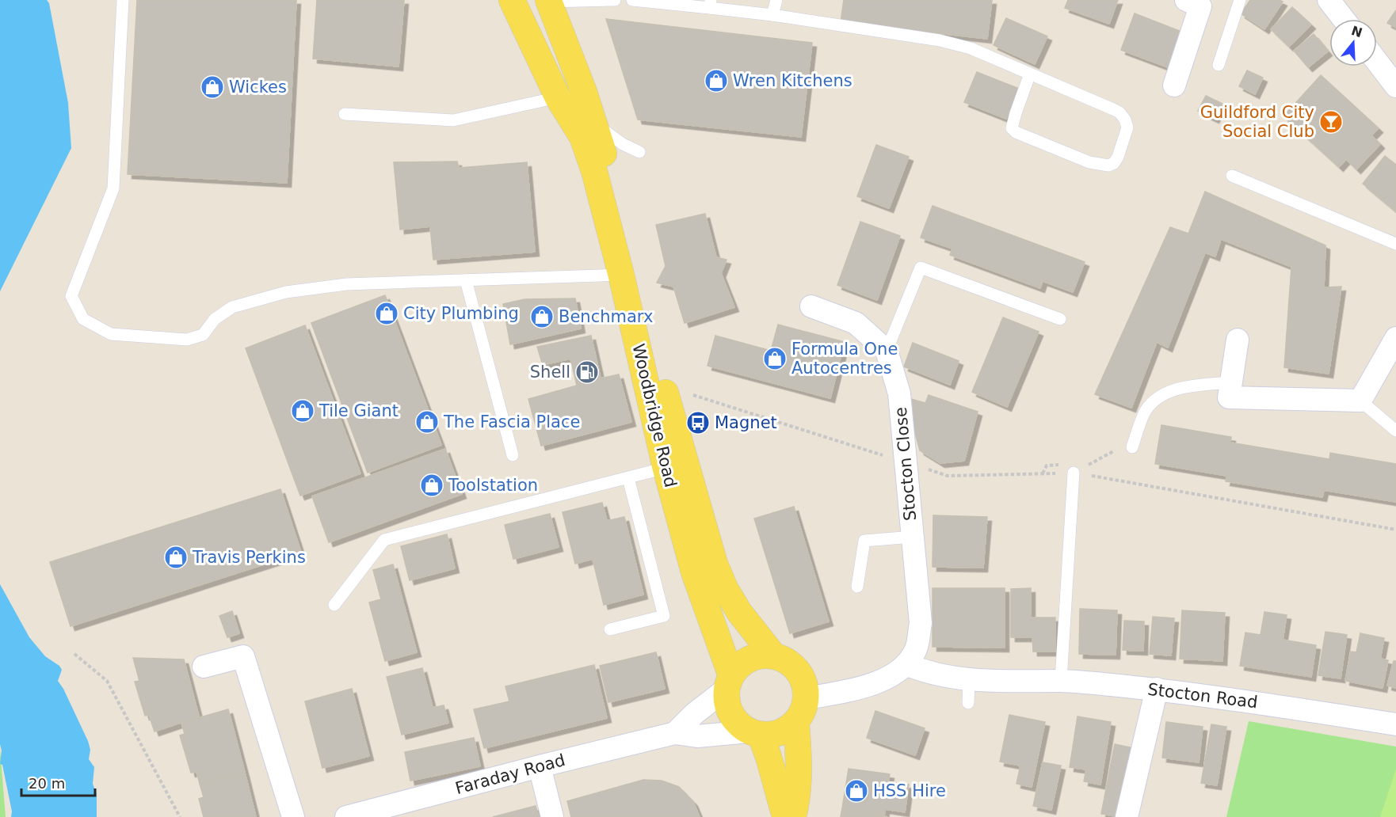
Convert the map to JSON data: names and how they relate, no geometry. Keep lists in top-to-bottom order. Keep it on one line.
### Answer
{"streets":{"main road":["Woodbridge Road"],"street":["Stocton Close","Stocton Road","Faraday Road"]},"crossings":[["Woodbridge Road","Stocton Close"],["Woodbridge Road","Faraday Road"],["Stocton Close","Faraday Road"]],"places":{"shop":["Wren Kitchens","Wickes","City Plumbing","Benchmarx","Formula One Autocentres","Tile Giant","The Fascia Place","Toolstation","Travis Perkins","HSS Hire"],"bar":["Guildford City Social Club"],"fuel station":["Shell"],"bus stop":["Magnet"]},"scale_bar":"20 m","north":"top"}
